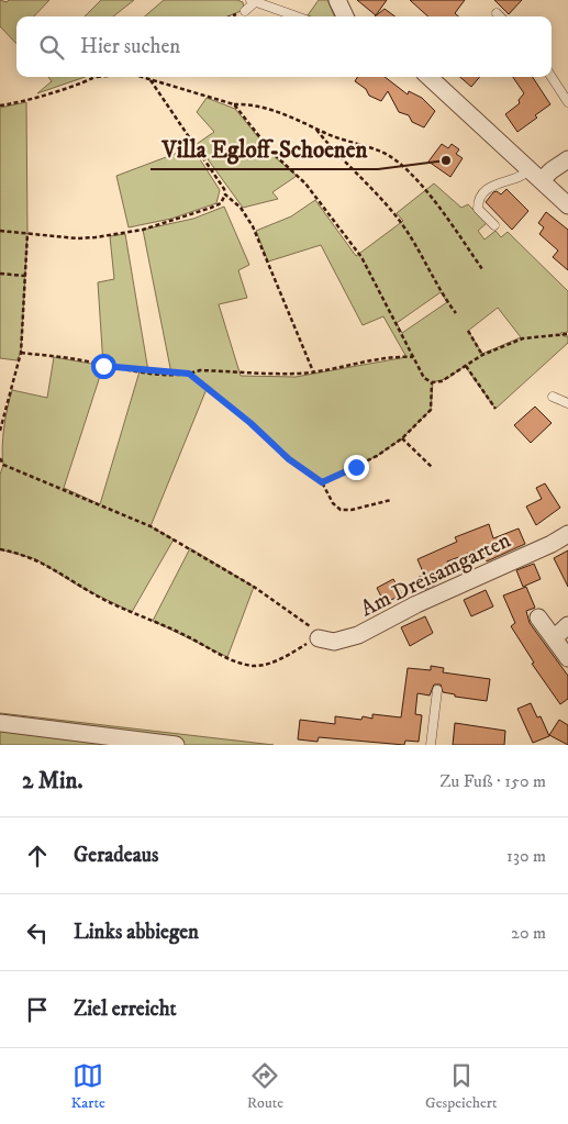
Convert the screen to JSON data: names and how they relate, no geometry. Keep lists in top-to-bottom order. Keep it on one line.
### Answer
{"streets":{"street":["Am Dreisamgarten"]},"places":["Villa Egloff-Schoenen"],"page":{"search":"Hier suchen","heading":["2 Min.","Zu Fuß · 150 m"],"list":[["Geradeaus","130 m"],["Links abbiegen","20 m"],"Ziel erreicht"],"nav":["Karte","Route","Gespeichert"]}}
